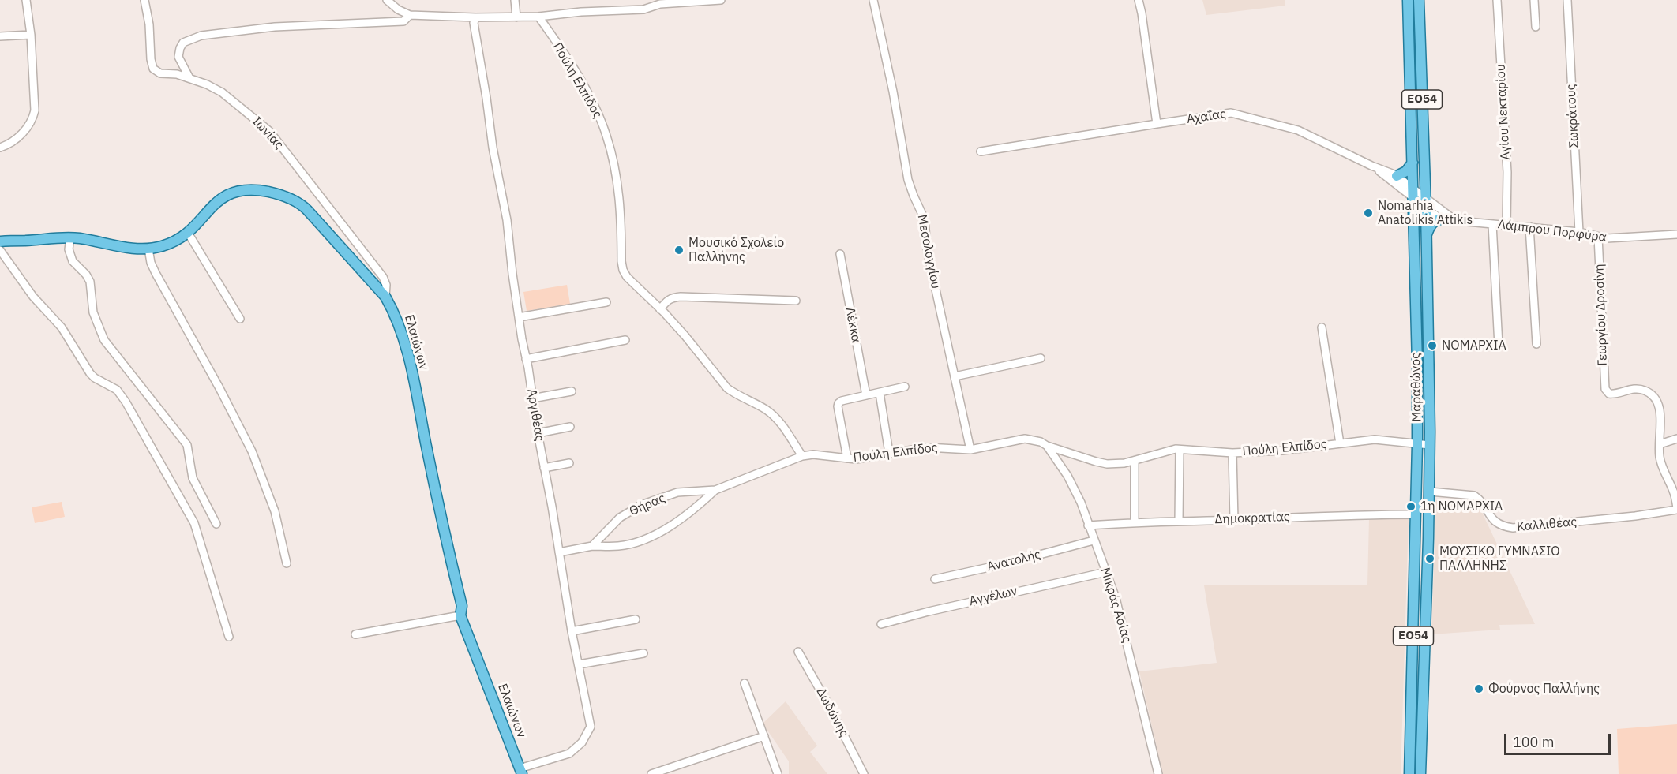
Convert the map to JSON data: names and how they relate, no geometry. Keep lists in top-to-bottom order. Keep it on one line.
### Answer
{"streets":{"main road":["ΕΟ54","Ελαιώνων","Μαραθώνος"],"street":["Πούλη Ελπίδος","Αγίου Νεκταρίου","Σωκράτους","Αχαΐας","Ιωνίας","Λάμπρου Πορφύρα","Μεσολογγίου","Γεωργίου Δροσίνη","Λέκκα","Αργιθέας","Θήρας","Δημοκρατίας","Καλλιθέας","Ανατολής","Αγγέλων","Μικράς Ασίας","Δωδώνης"]},"crossings":[["Πούλη Ελπίδος","Μεσολογγίου"],["Πούλη Ελπίδος","Μαραθώνος"],["Πούλη Ελπίδος","Θήρας"],["Πούλη Ελπίδος","Μικράς Ασίας"],["Αγίου Νεκταρίου","Λάμπρου Πορφύρα"],["Σωκράτους","Λάμπρου Πορφύρα"],["Αχαΐας","Λάμπρου Πορφύρα"],["Αχαΐας","Μαραθώνος"],["Ιωνίας","Ελαιώνων"],["Λάμπρου Πορφύρα","Γεωργίου Δροσίνη"],["Λάμπρου Πορφύρα","Μαραθώνος"],["Ελαιώνων","Αργιθέας"],["Μαραθώνος","Δημοκρατίας"],["Μαραθώνος","Καλλιθέας"],["Αργιθέας","Θήρας"],["Δημοκρατίας","Μικράς Ασίας"],["Ανατολής","Μικράς Ασίας"],["Αγγέλων","Μικράς Ασίας"]],"places":["Nomarhia Anatolikis Attikis","Μουσικό Σχολείο Παλλήνης","ΝΟΜΑΡΧΙΑ","1η ΝΟΜΑΡΧΙΑ","ΜΟΥΣΙΚΟ ΓΥΜΝΑΣΙΟ ΠΑΛΛΗΝΗΣ","Φούρνος Παλλήνης"],"scale_bar":"100 m"}
